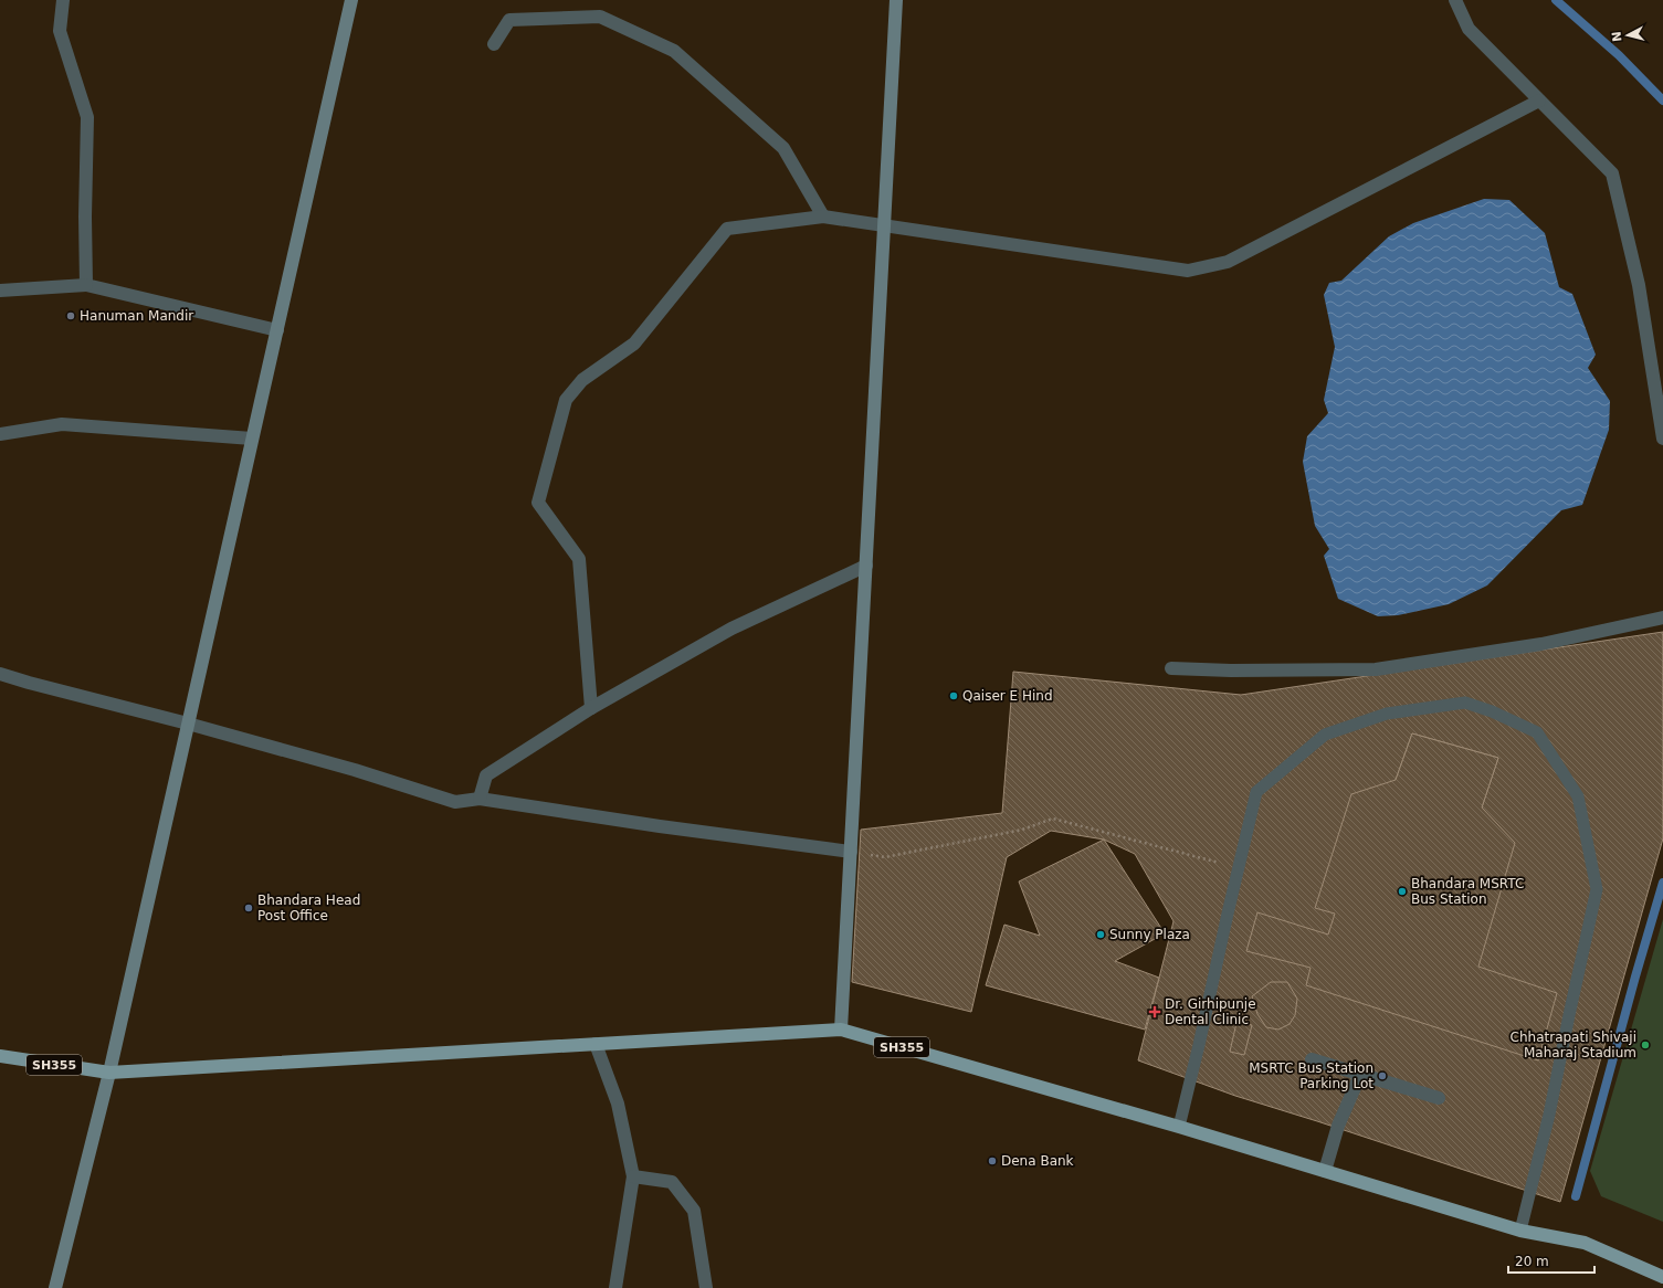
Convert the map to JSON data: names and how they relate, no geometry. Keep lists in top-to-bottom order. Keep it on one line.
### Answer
{"streets":{"main road":["SH355"]},"places":{"other":["Hanuman Mandir","Qaiser E Hind","Bhandara MSRTC Bus Station","Bhandara Head Post Office","Sunny Plaza","Chhatrapati Shivaji Maharaj Stadium","MSRTC Bus Station Parking Lot","Dena Bank"],"health":["Dr. Girhipunje Dental Clinic"]},"scale_bar":"20 m","north":"left"}
